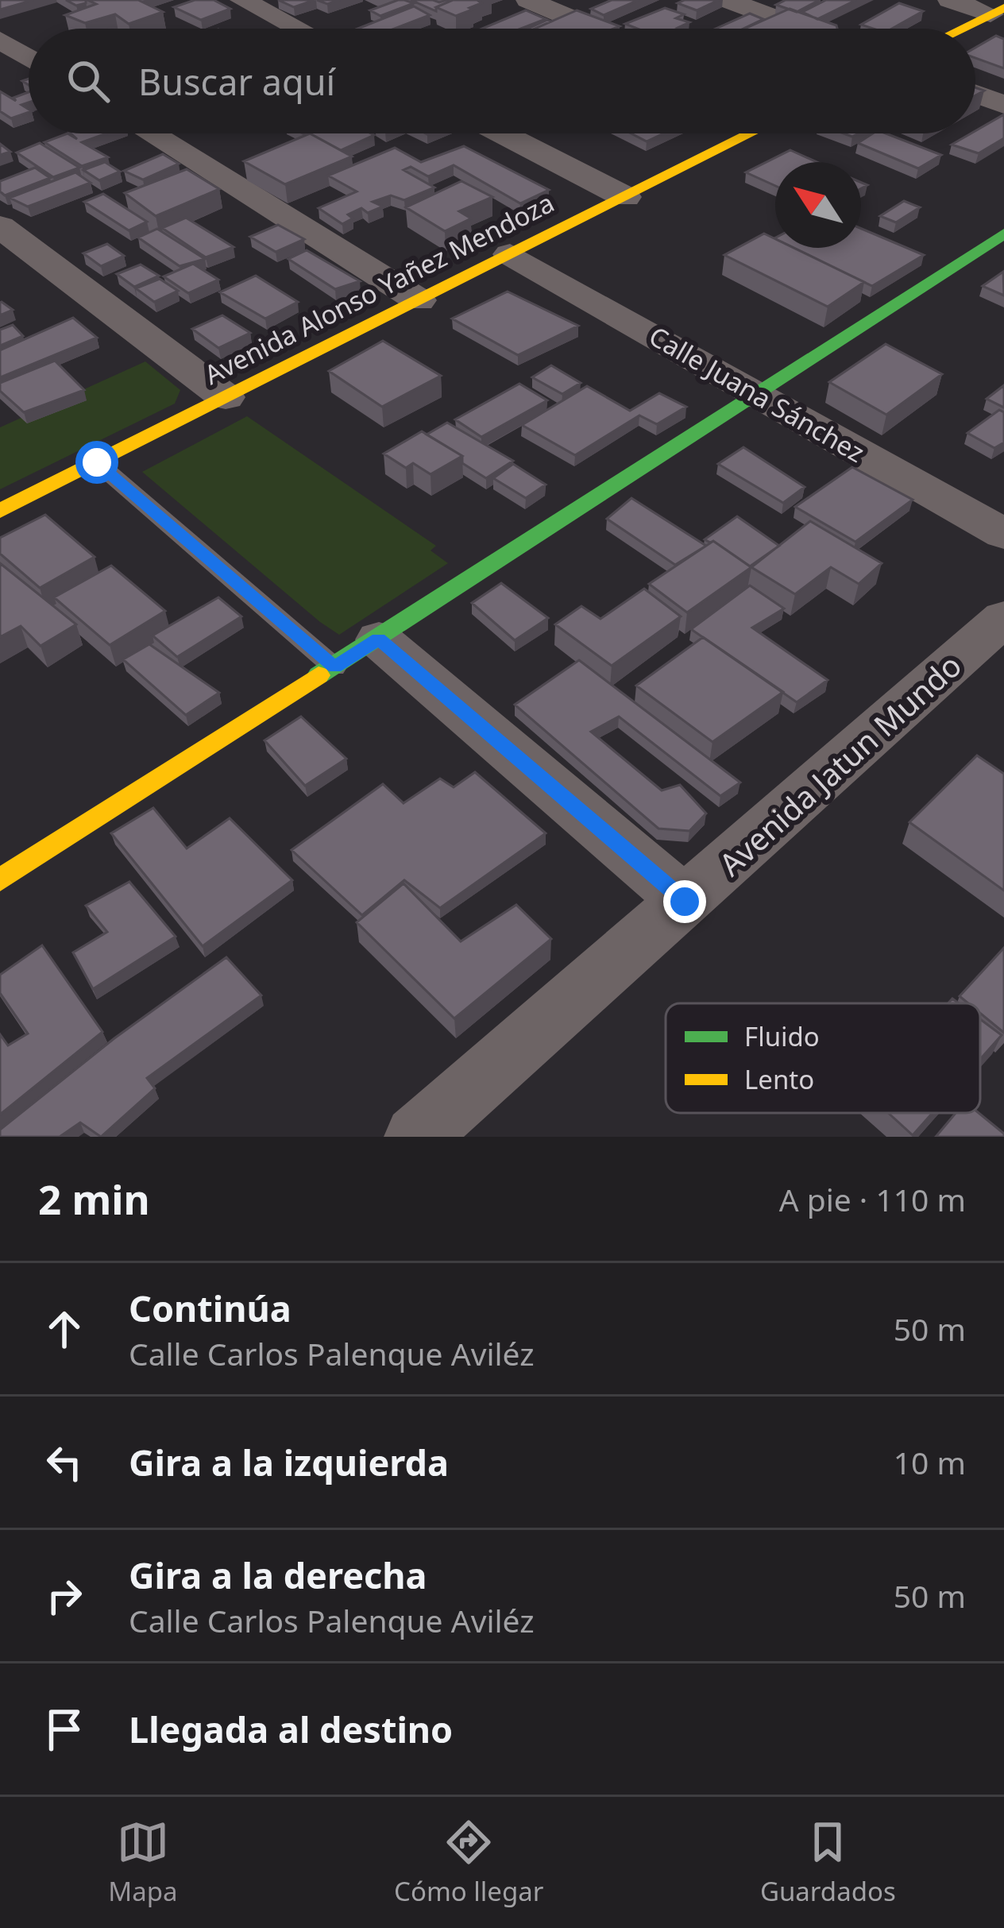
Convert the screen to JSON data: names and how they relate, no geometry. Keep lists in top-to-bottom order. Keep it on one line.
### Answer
{"streets":{"main road":["Avenida Alonso Yañez Mendoza"],"street":["Calle Juana Sánchez","Avenida Jatun Mundo"]},"crossings":[["Avenida Alonso Yañez Mendoza","Calle Juana Sánchez"]],"legend":["Fluido","Lento"],"north":"top left","page":{"search":"Buscar aquí","heading":["2 min","A pie · 110 m"],"list":[["Continúa","Calle Carlos Palenque Aviléz","50 m"],["Gira a la izquierda","10 m"],["Gira a la derecha","Calle Carlos Palenque Aviléz","50 m"],"Llegada al destino"],"nav":["Mapa","Cómo llegar","Guardados"]}}
